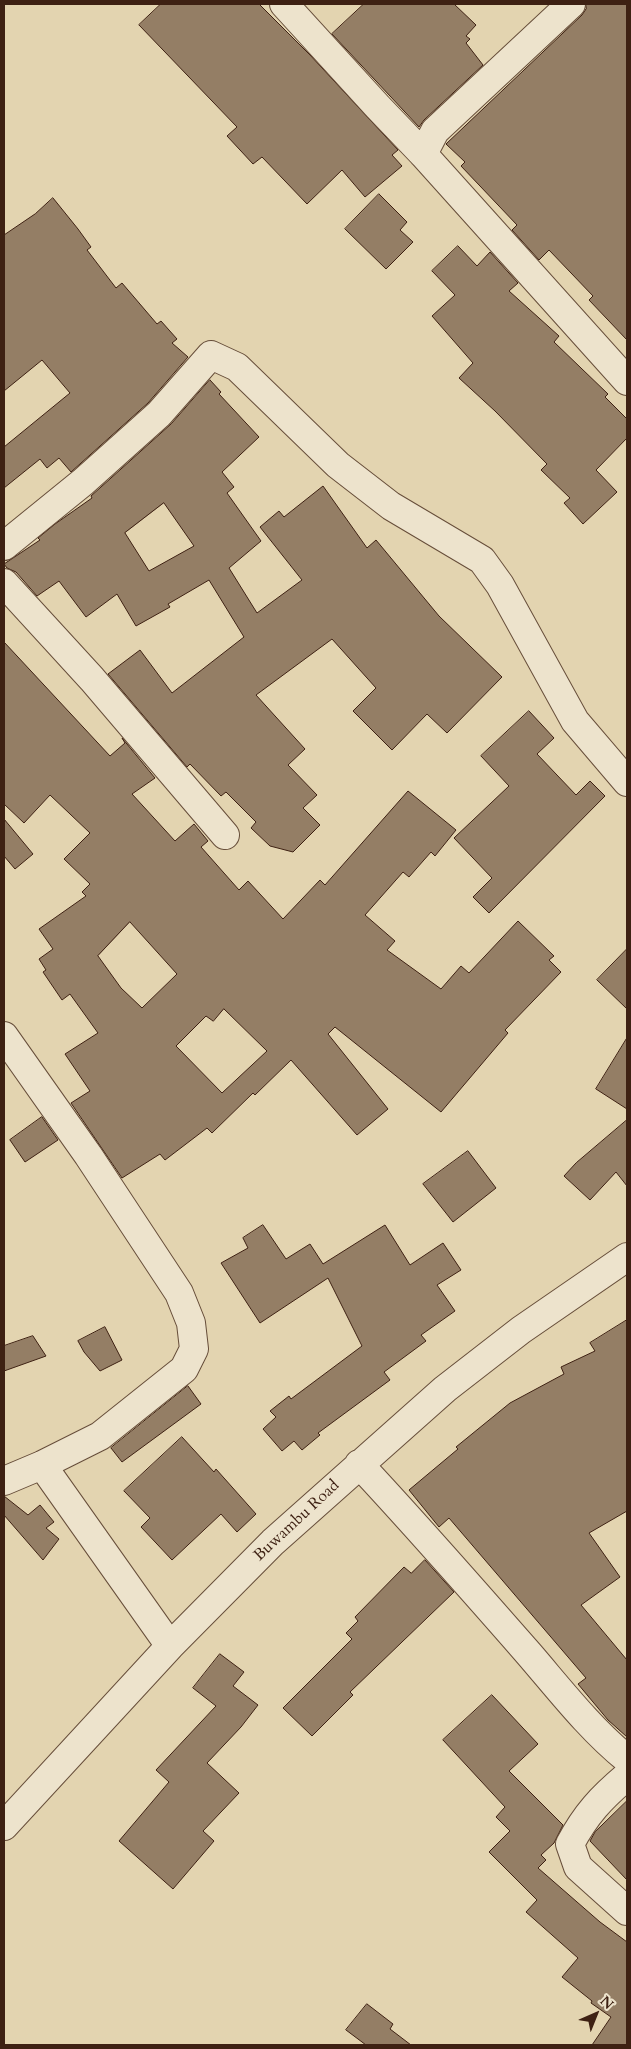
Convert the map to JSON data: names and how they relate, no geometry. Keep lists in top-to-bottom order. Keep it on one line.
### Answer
{"streets":{"street":["Buwambu Road"]},"north":"top right"}
